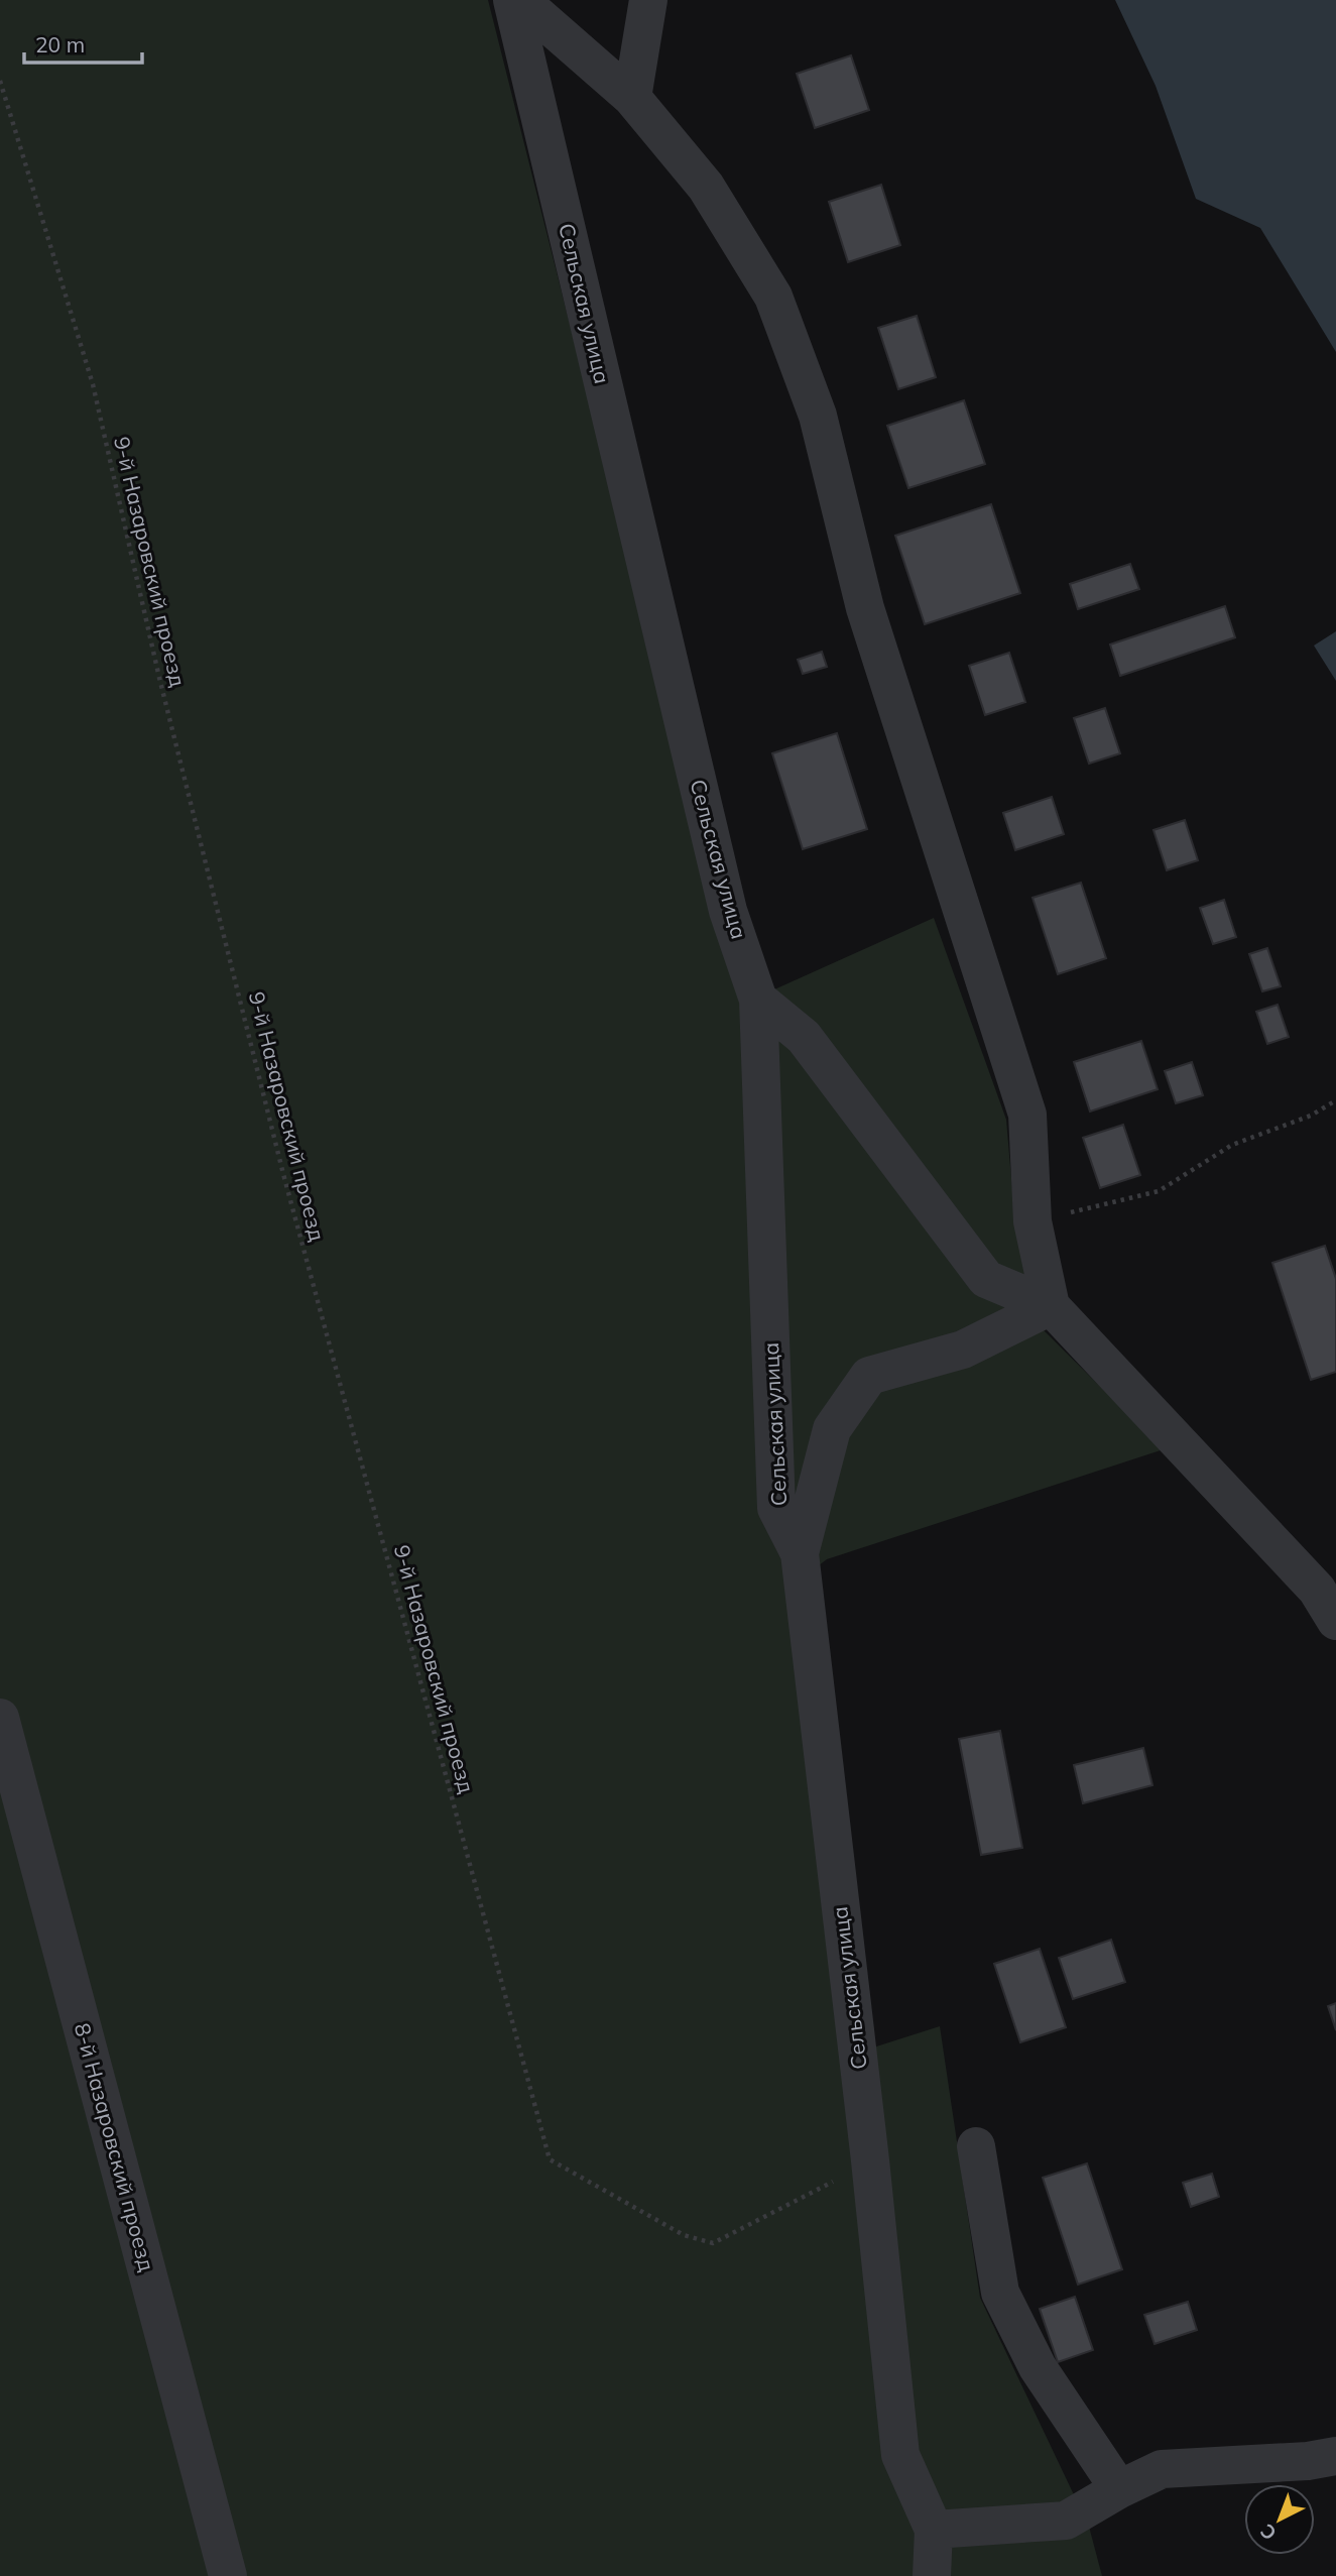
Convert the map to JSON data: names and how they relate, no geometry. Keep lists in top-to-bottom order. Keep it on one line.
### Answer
{"streets":{"street":["Сельская улица","8-й Назаровский проезд"],"path":["9-й Назаровский проезд"]},"crossings":[["Сельская улица","9-й Назаровский проезд"]],"scale_bar":"20 m","north":"bottom left"}
